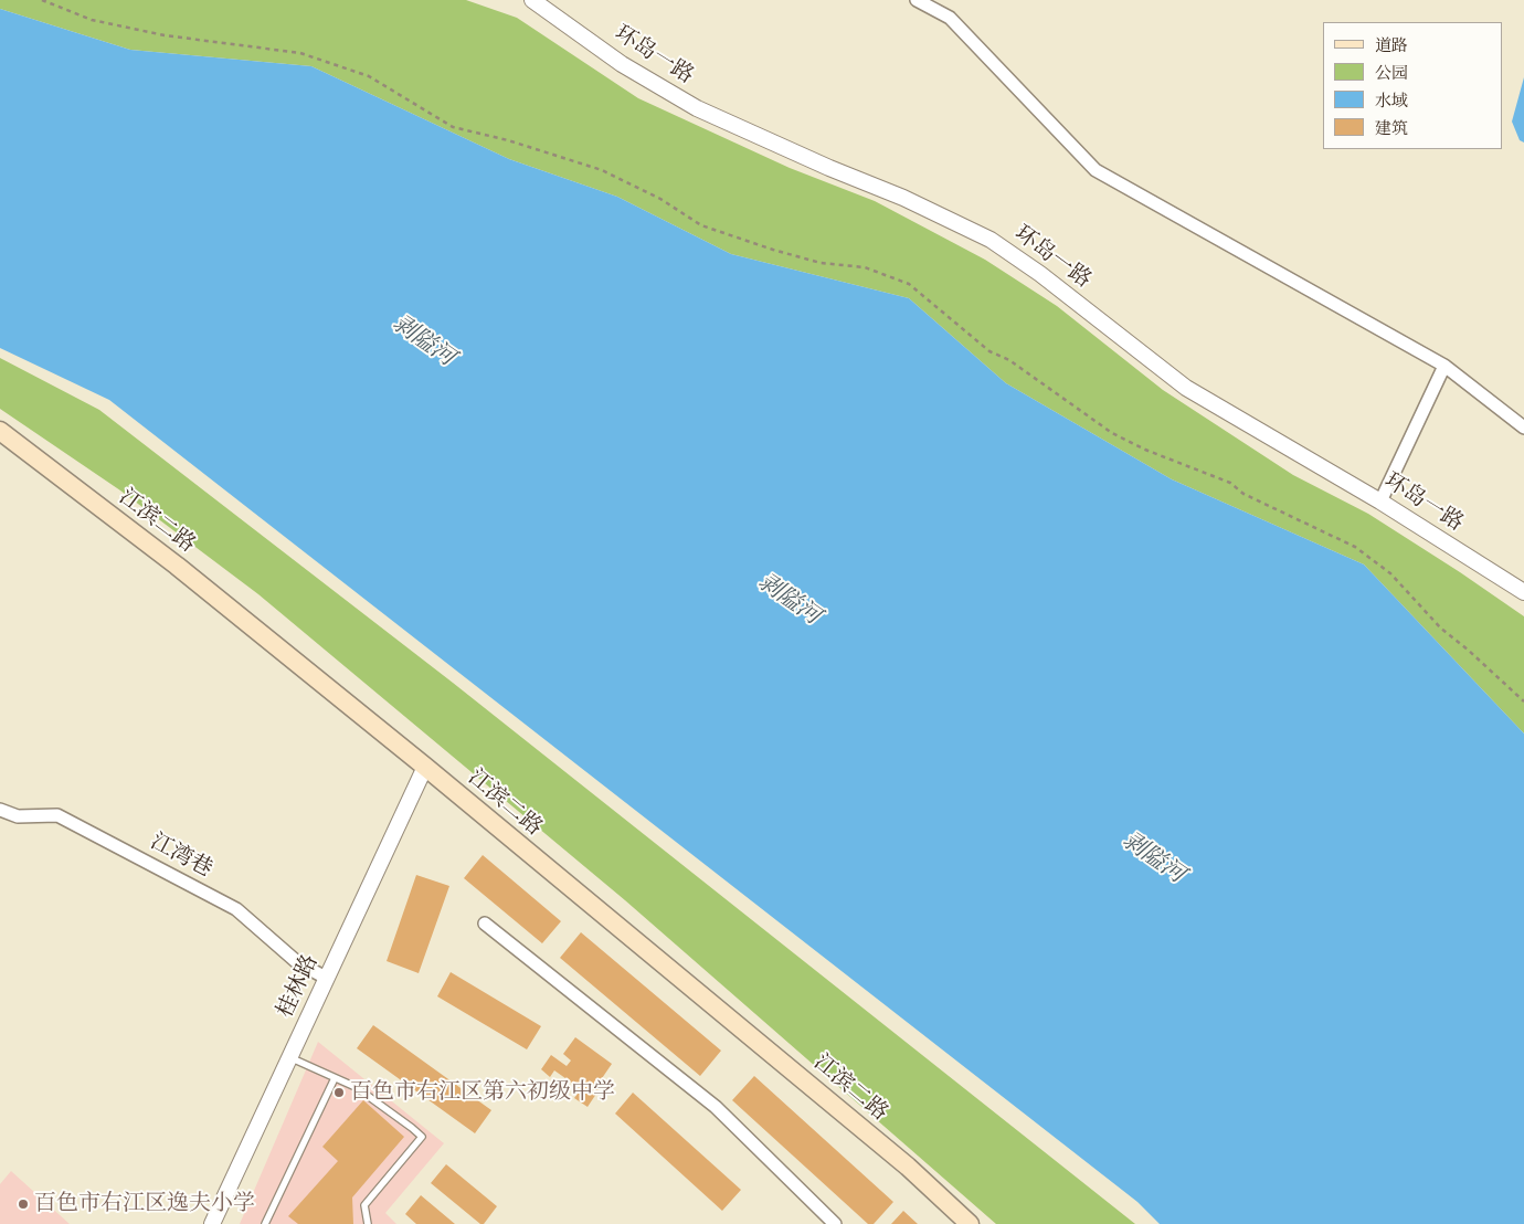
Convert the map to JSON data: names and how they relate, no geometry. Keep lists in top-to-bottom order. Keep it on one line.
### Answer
{"streets":{"main road":["江滨二路"],"street":["环岛一路","江湾巷","桂林路"]},"crossings":[["江滨二路","桂林路"],["江湾巷","桂林路"]],"water":["剥隘河"],"places":["百色市右江区第六初级中学","百色市右江区逸夫小学"],"legend":["道路","公园","水域","建筑"]}
